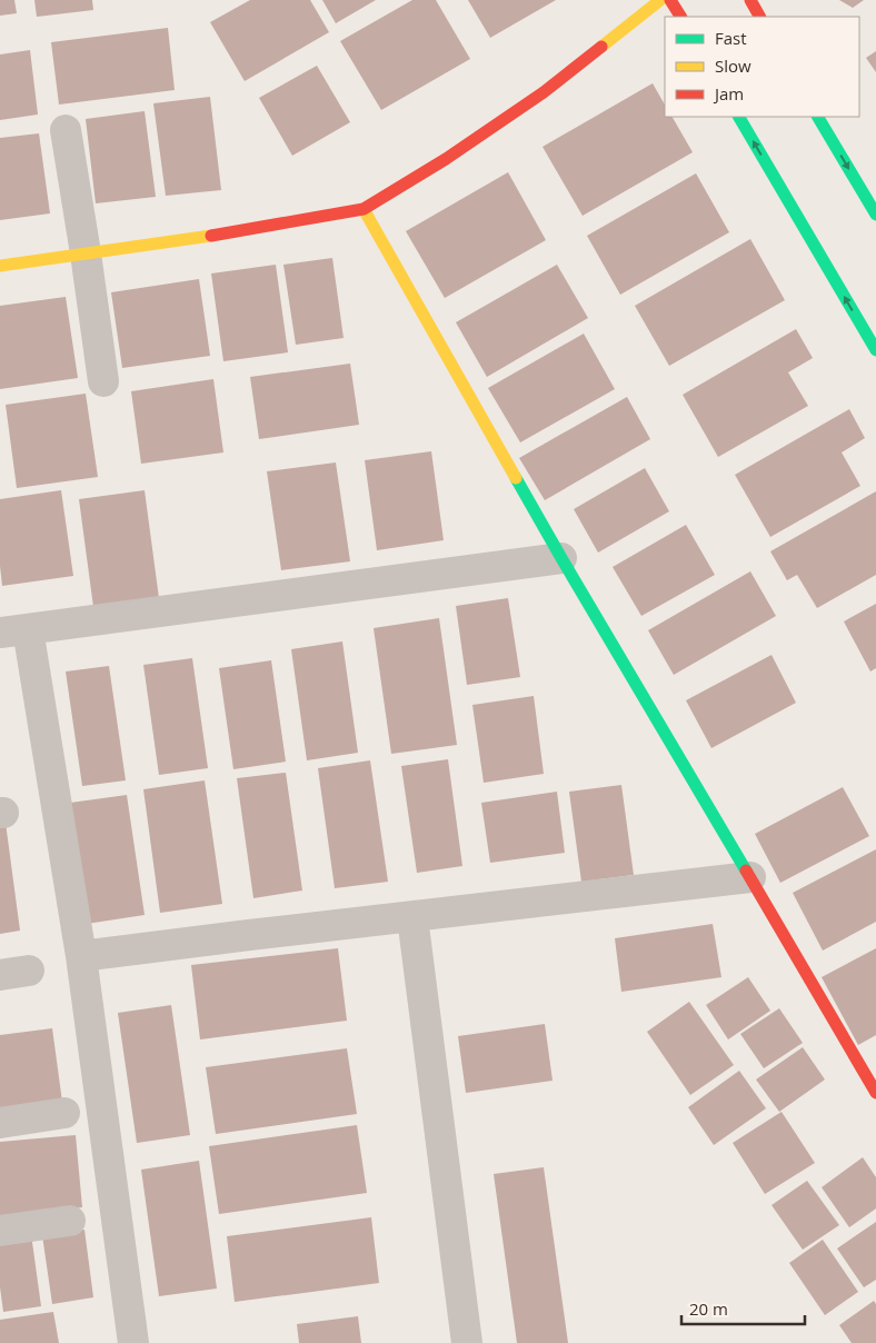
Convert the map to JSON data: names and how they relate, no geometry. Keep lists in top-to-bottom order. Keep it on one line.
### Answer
{"legend":["Fast","Slow","Jam"],"scale_bar":"20 m"}
